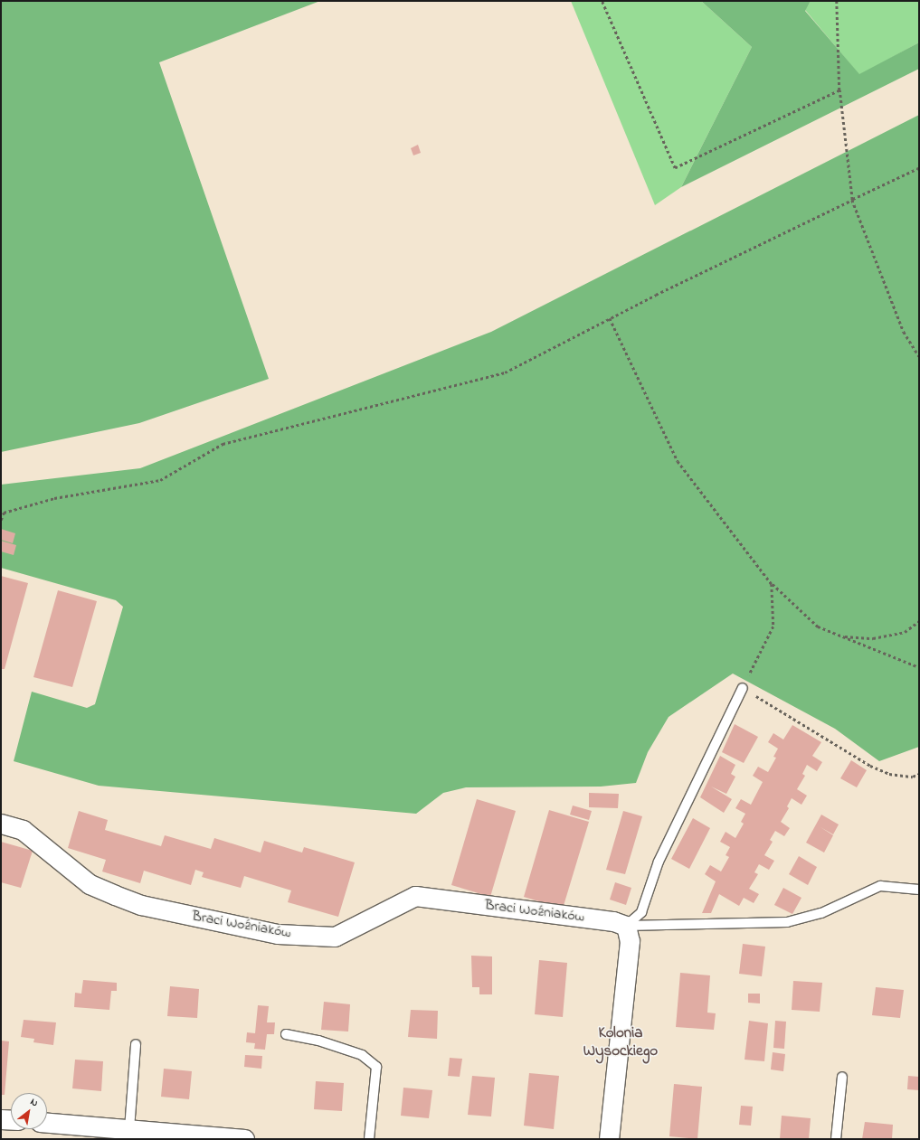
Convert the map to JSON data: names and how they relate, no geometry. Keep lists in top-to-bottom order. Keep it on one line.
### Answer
{"streets":{"street":["Braci Woźniaków"]},"districts":["Kolonia Wysockiego"],"north":"top right"}
